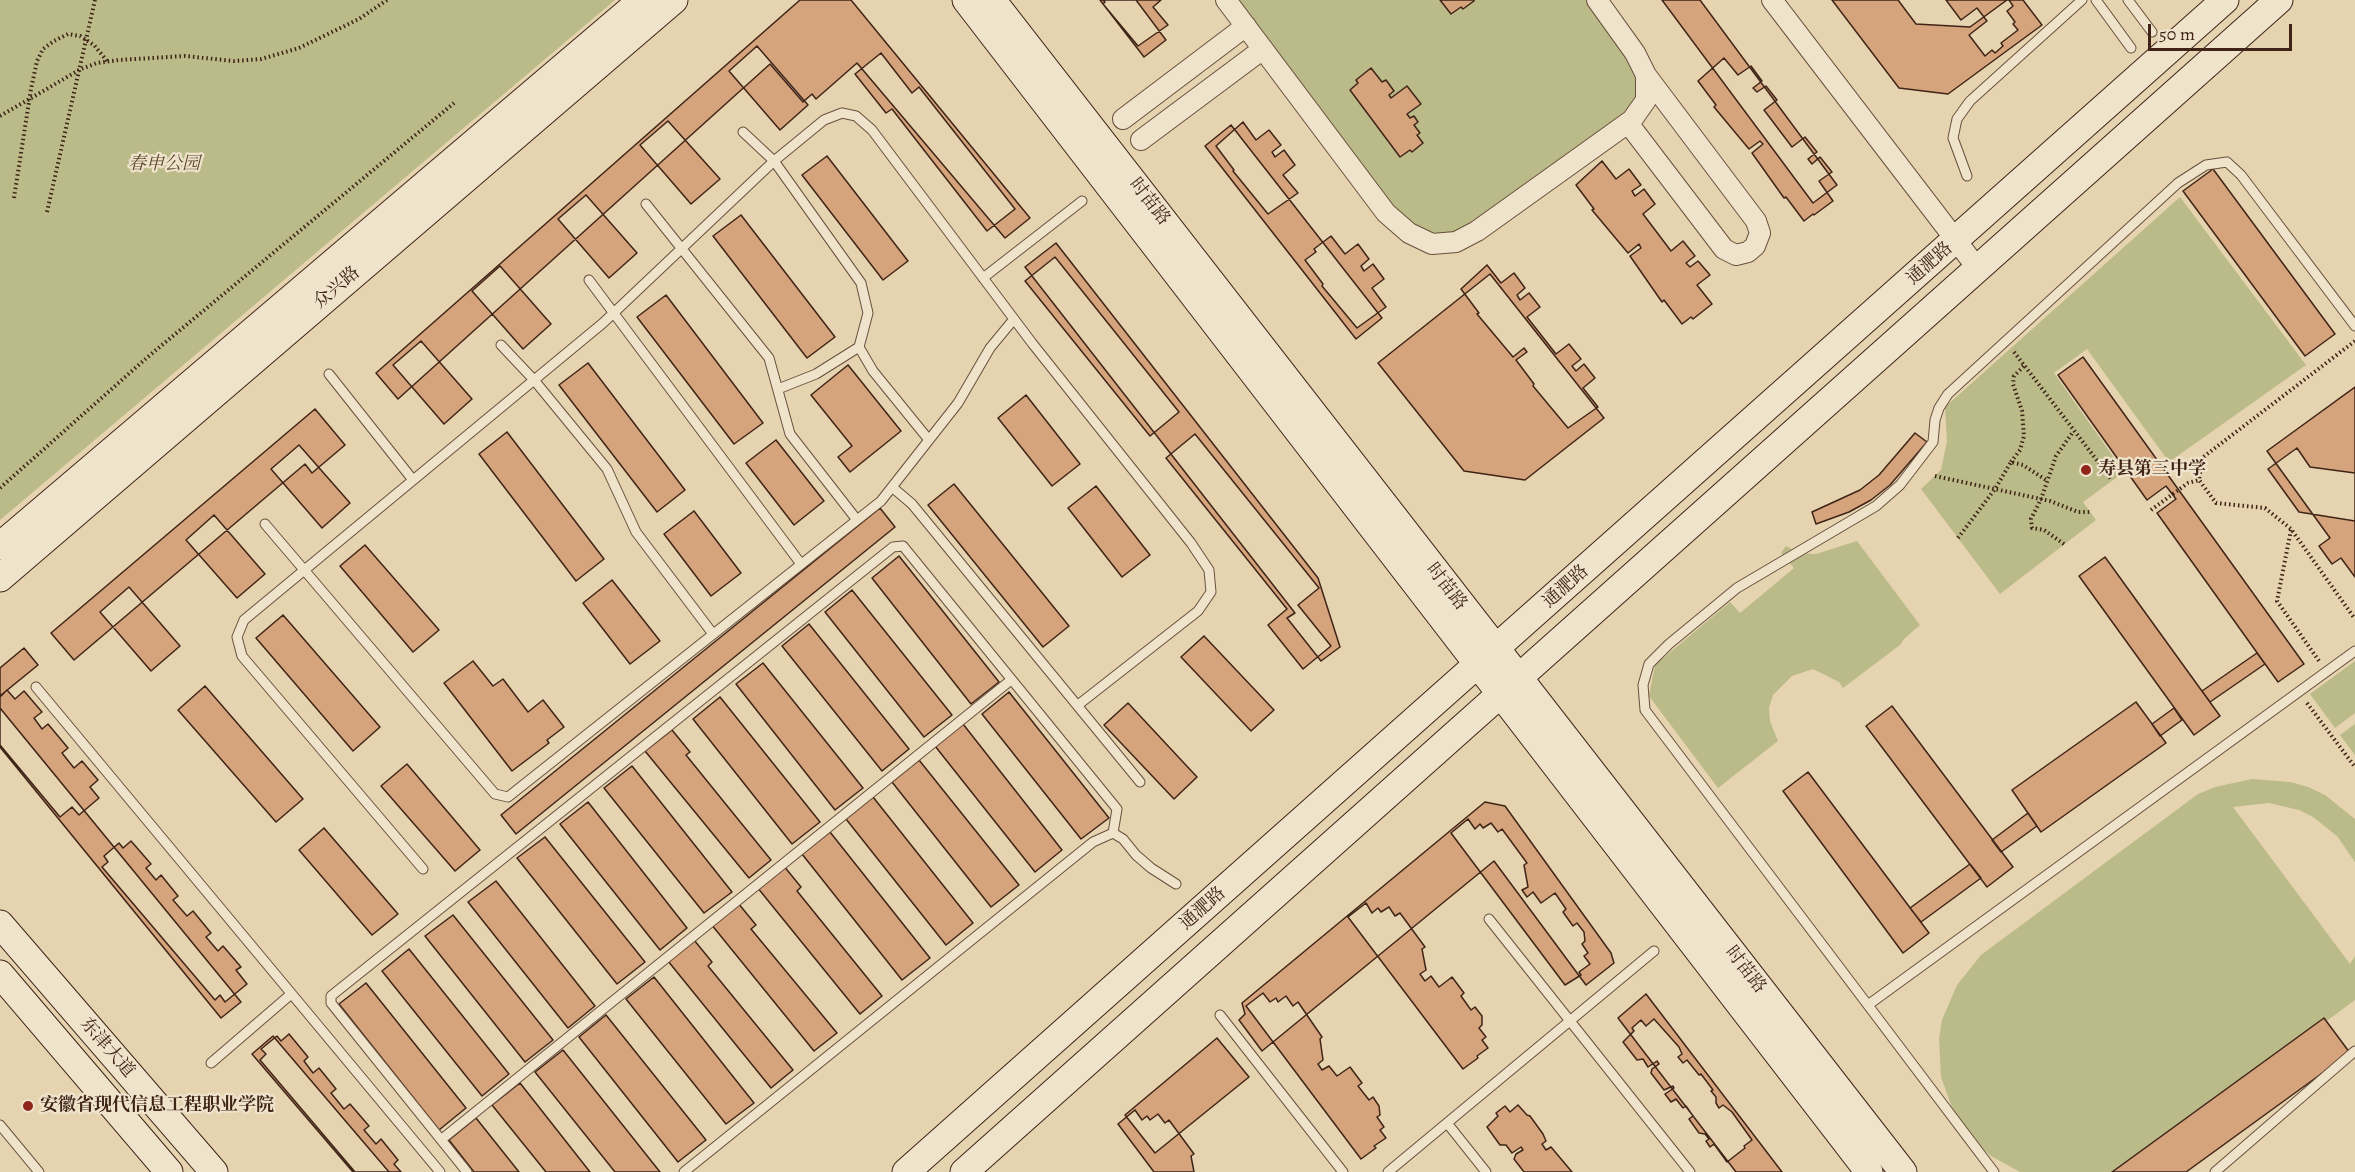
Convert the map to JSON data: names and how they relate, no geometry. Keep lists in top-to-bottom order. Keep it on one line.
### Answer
{"streets":{"street":["时苗路","通淝路","众兴路","东津大道"]},"crossings":[["时苗路","通淝路"]],"parks":["春申公园"],"places":["寿县第三中学","安徽省现代信息工程职业学院"],"scale_bar":"50 m"}
